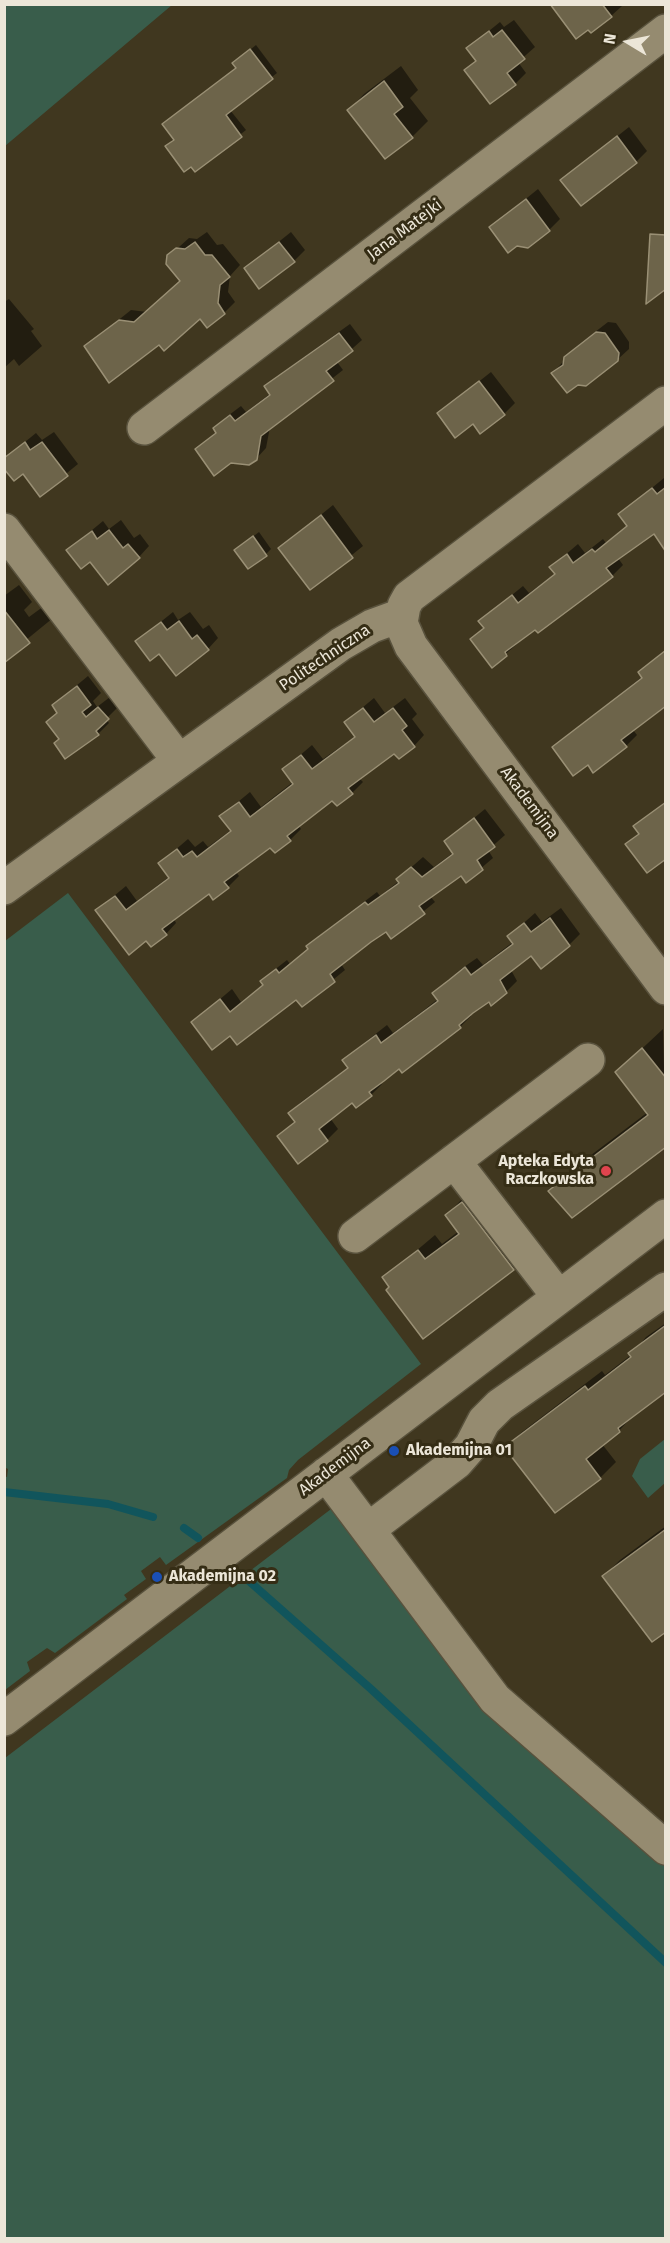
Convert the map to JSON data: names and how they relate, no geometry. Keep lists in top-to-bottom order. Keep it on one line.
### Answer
{"streets":{"street":["Jana Matejki","Politechniczna","Akademijna"]},"crossings":[["Politechniczna","Akademijna"]],"places":["Apteka Edyta Raczkowska","Akademijna 01","Akademijna 02"],"north":"left"}
